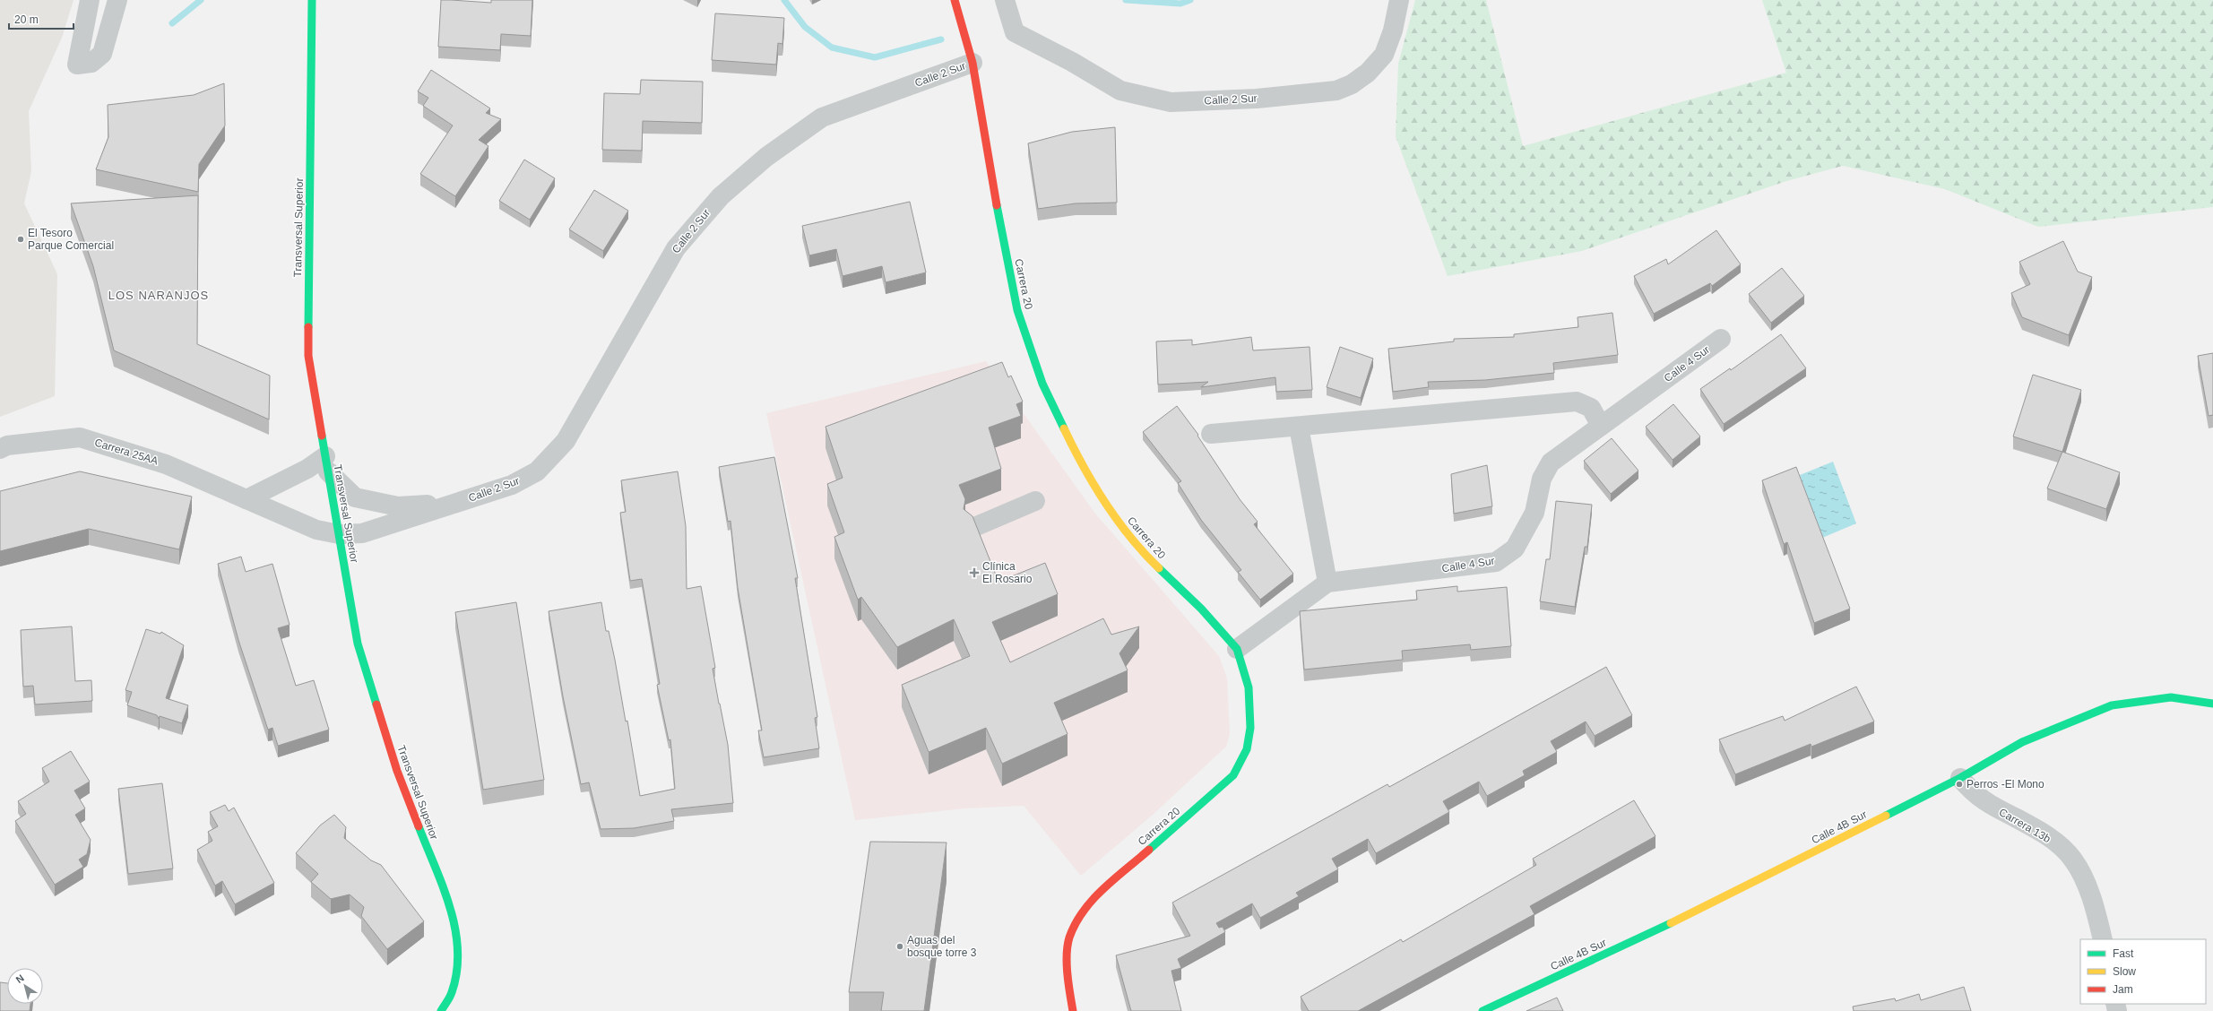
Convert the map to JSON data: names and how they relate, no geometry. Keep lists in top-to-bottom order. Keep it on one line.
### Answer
{"streets":{"street":["Calle 2 Sur","Transversal Superior","Carrera 20","Calle 4 Sur","Carrera 25AA","Carrera 13b","Calle 4B Sur"]},"crossings":[["Calle 2 Sur","Transversal Superior"],["Calle 2 Sur","Carrera 20"],["Calle 2 Sur","Carrera 25AA"],["Transversal Superior","Carrera 25AA"],["Carrera 20","Calle 4 Sur"],["Carrera 13b","Calle 4B Sur"]],"districts":["LOS NARANJOS"],"places":{"other":["El Tesoro Parque Comercial","Perros -El Mono","Aguas del bosque torre 3"],"health":["Clínica El Rosario"]},"legend":["Fast","Slow","Jam"],"scale_bar":"20 m","north":"top left"}
